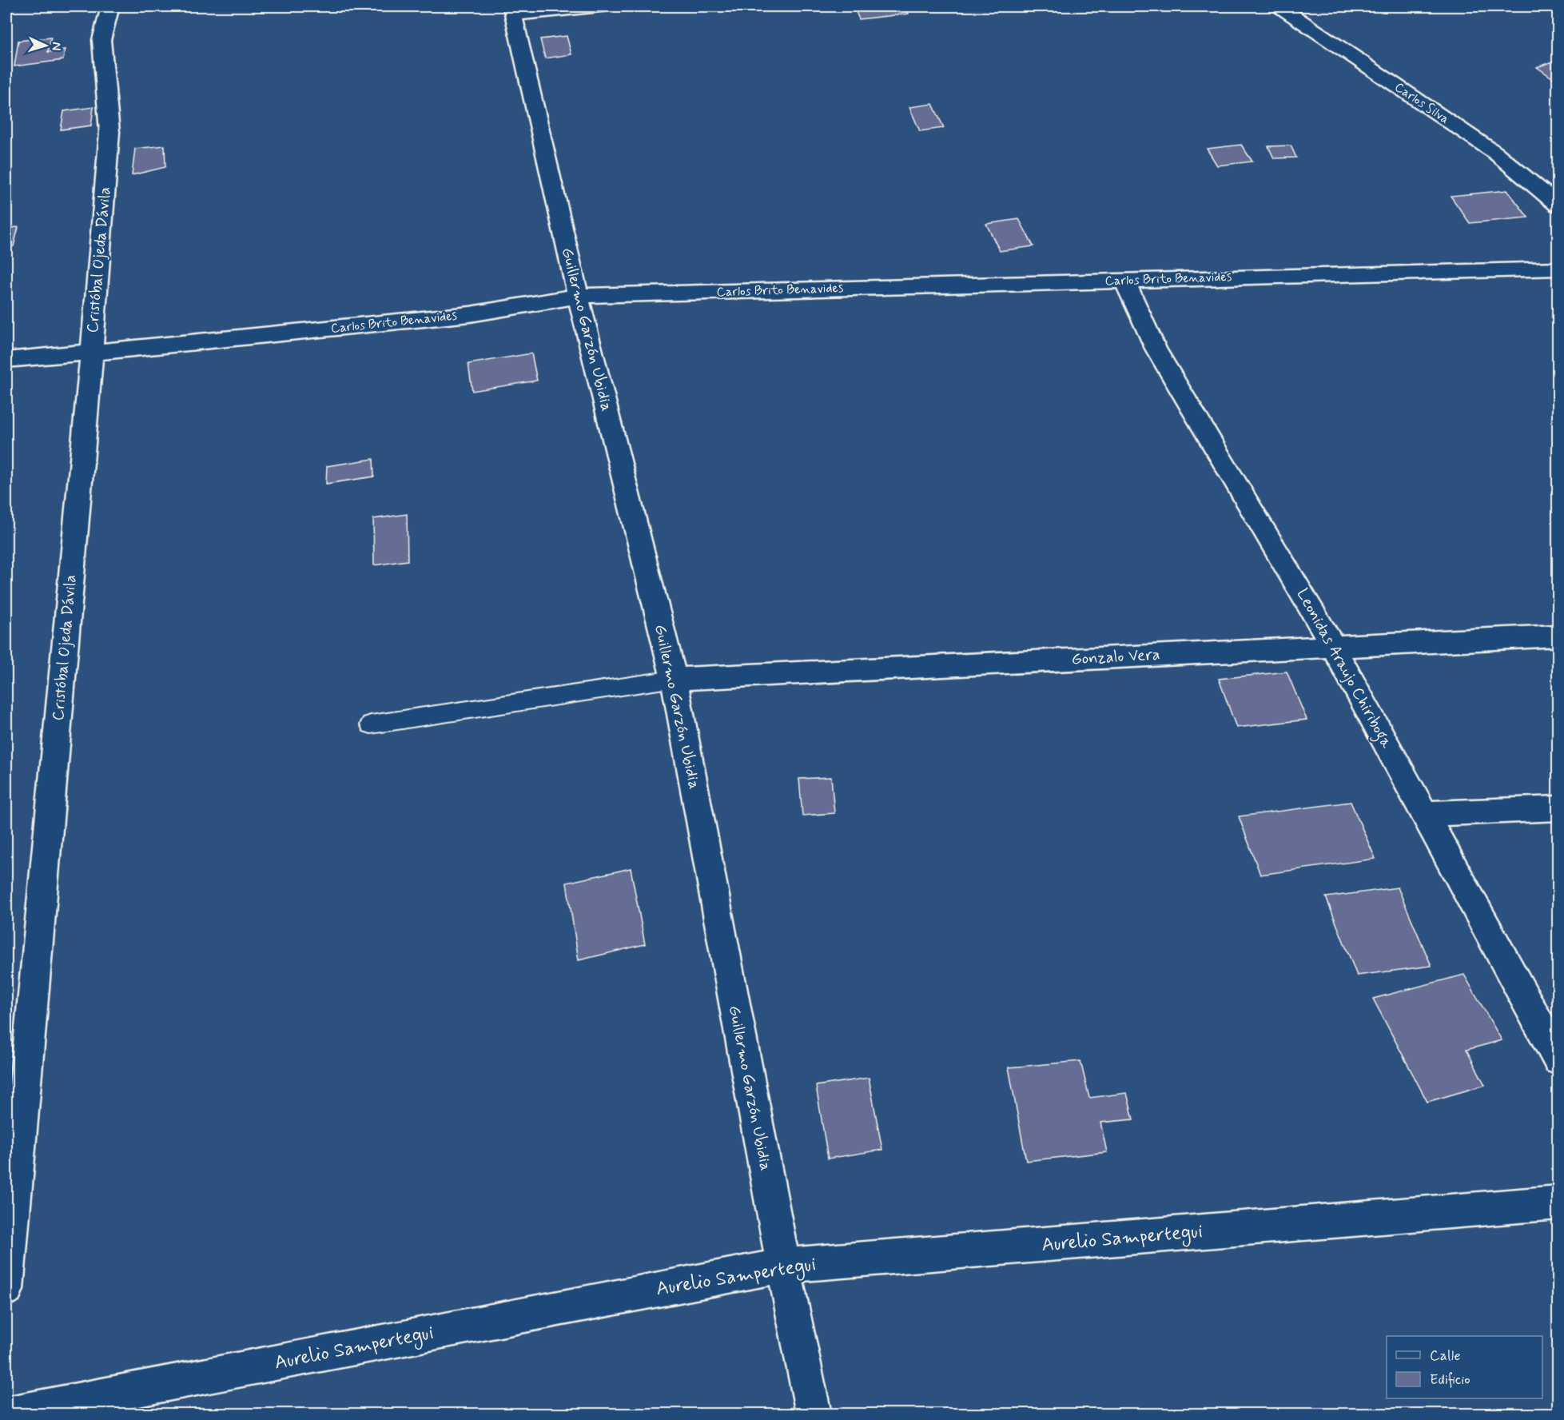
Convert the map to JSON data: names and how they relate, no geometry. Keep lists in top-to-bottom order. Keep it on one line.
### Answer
{"streets":{"street":["Carlos Silva","Cristóbal Ojeda Dávila","Carlos Brito Benavides","Guillermo Garzón Ubidia","Gonzalo Vera","Leonidas Araujo Chiriboga","Aurelio Sampertegui"]},"crossings":[["Cristóbal Ojeda Dávila","Carlos Brito Benavides"],["Carlos Brito Benavides","Guillermo Garzón Ubidia"],["Carlos Brito Benavides","Leonidas Araujo Chiriboga"],["Guillermo Garzón Ubidia","Gonzalo Vera"],["Guillermo Garzón Ubidia","Aurelio Sampertegui"],["Gonzalo Vera","Leonidas Araujo Chiriboga"]],"legend":["Calle","Edificio"],"north":"right"}
